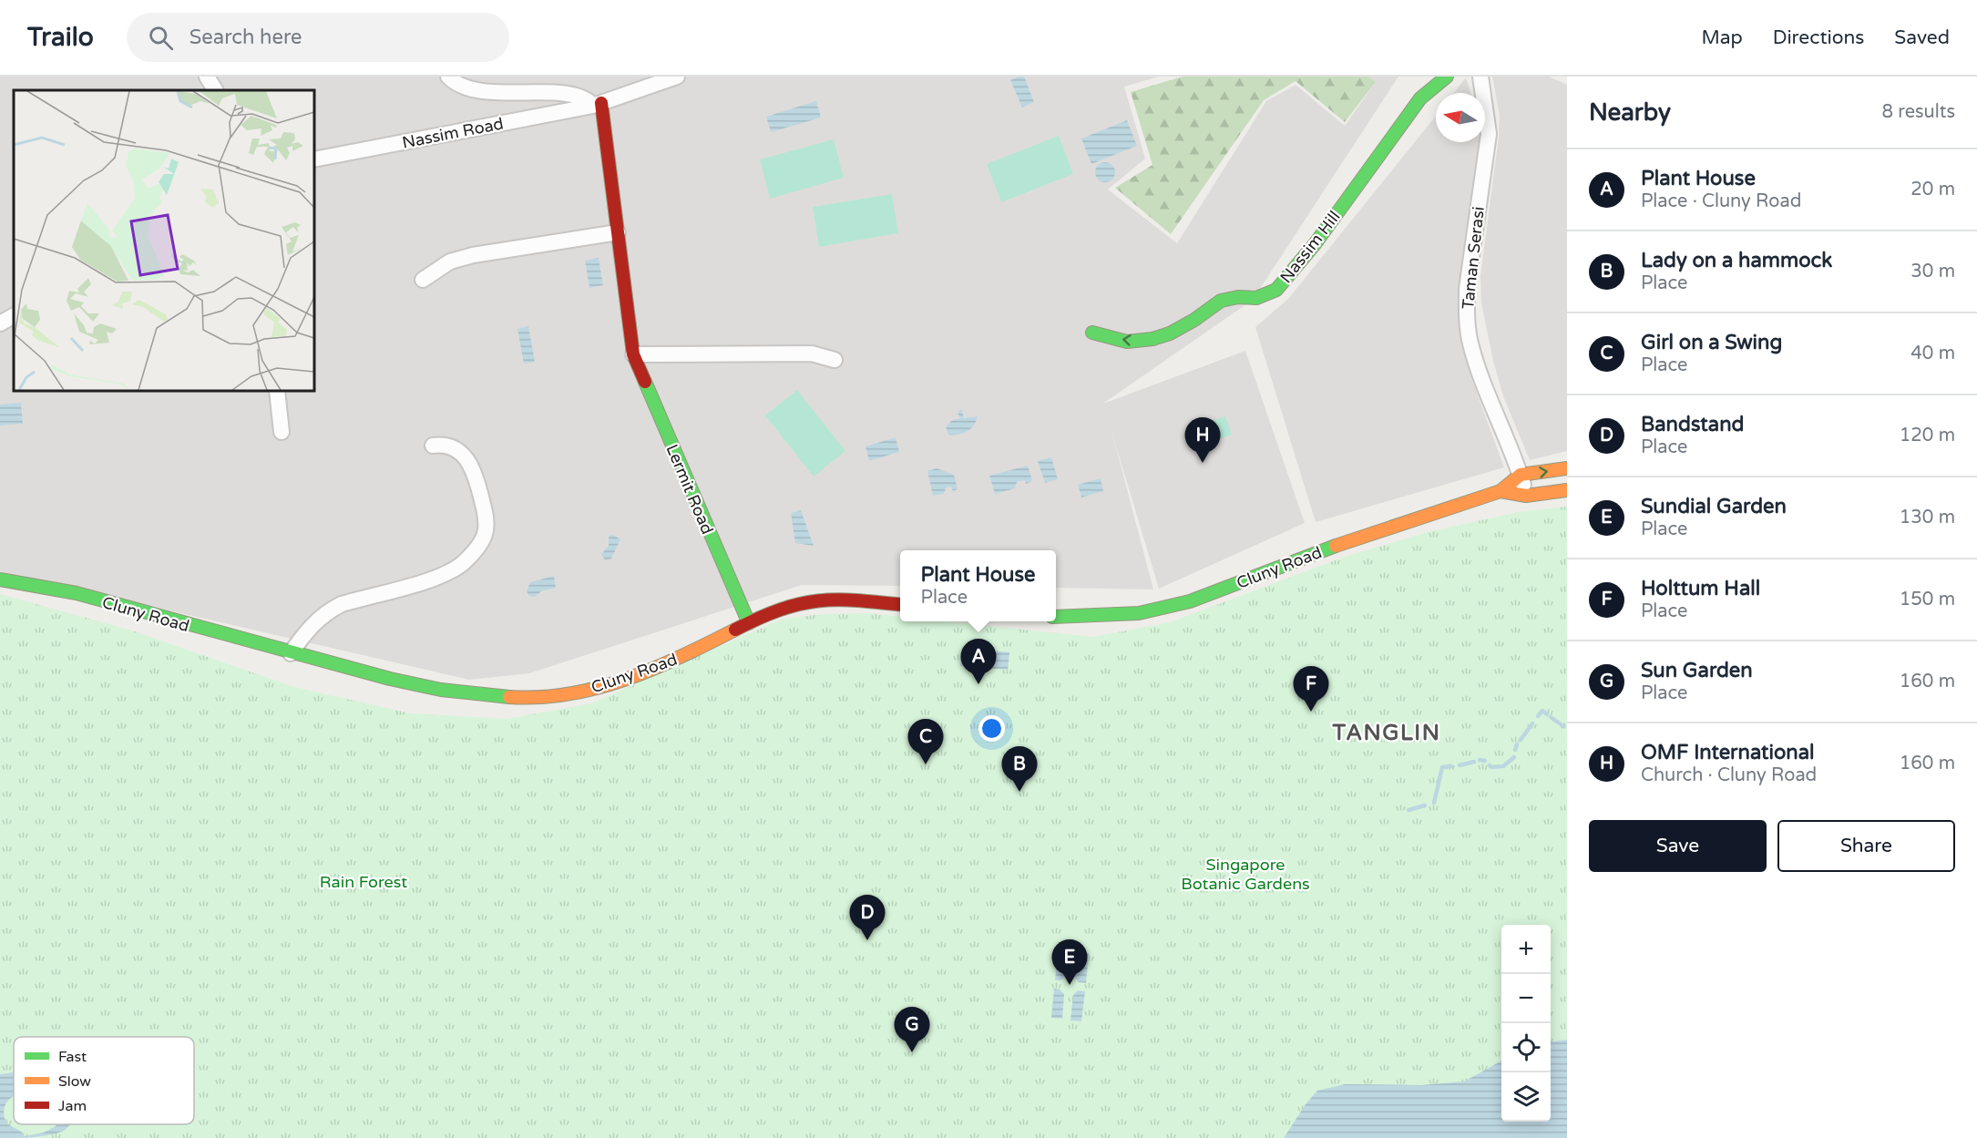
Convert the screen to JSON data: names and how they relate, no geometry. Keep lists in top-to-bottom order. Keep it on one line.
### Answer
{"streets":{"street":["Nassim Road","Nassim Hill","Taman Serasi","Lermit Road","Cluny Road"]},"crossings":[["Nassim Road","Lermit Road"],["Taman Serasi","Cluny Road"],["Lermit Road","Cluny Road"]],"one_way":["Nassim Hill"],"districts":["TANGLIN"],"parks":["Singapore Botanic Gardens","Rain Forest"],"legend":["Fast","Slow","Jam"],"north":"left","page":{"header":"Trailo","search":"Search here","nav":["Map","Directions","Saved"],"heading":["Nearby","8 results"],"list":[{"mark":"A","name":"Plant House","note":"Place · Cluny Road","value":"20 m"},{"mark":"B","name":"Lady on a hammock","note":"Place","value":"30 m"},{"mark":"C","name":"Girl on a Swing","note":"Place","value":"40 m"},{"mark":"D","name":"Bandstand","note":"Place","value":"120 m"},{"mark":"E","name":"Sundial Garden","note":"Place","value":"130 m"},{"mark":"F","name":"Holttum Hall","note":"Place","value":"150 m"},{"mark":"G","name":"Sun Garden","note":"Place","value":"160 m"},{"mark":"H","name":"OMF International","note":"Church · Cluny Road","value":"160 m"}],"pins":["H","A","F","C","B","D","E","G"],"popup":["Plant House","Place"],"buttons":["Save","Share"],"map_buttons":["+","−"]}}
